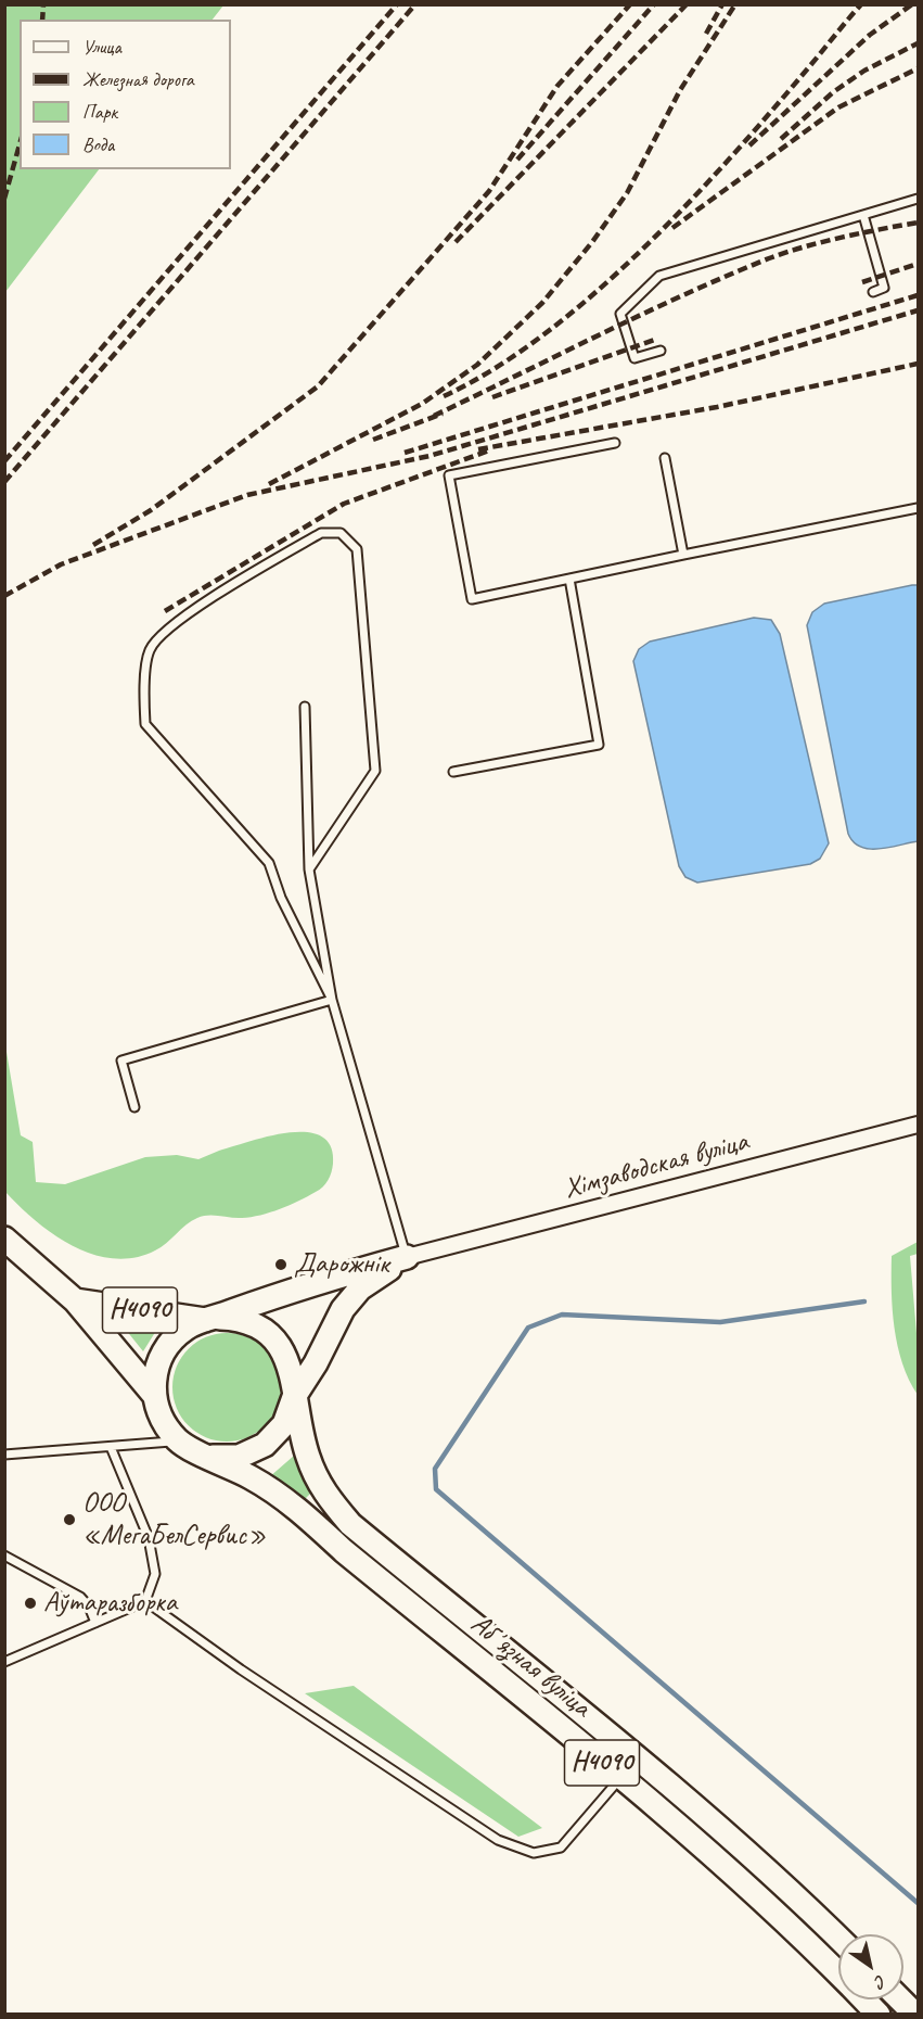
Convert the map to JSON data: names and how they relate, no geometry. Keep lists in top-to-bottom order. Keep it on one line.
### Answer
{"streets":{"main road":["Н4090","Абʼязная вуліца"],"street":["Хімзаводская вуліца"]},"crossings":[["Н4090","Абʼязная вуліца"]],"places":["Дарожнік","ООО «МегаБелСервис»","Аўтаразборка"],"legend":["Улица","Железная дорога","Парк","Вода"],"north":"bottom right"}
